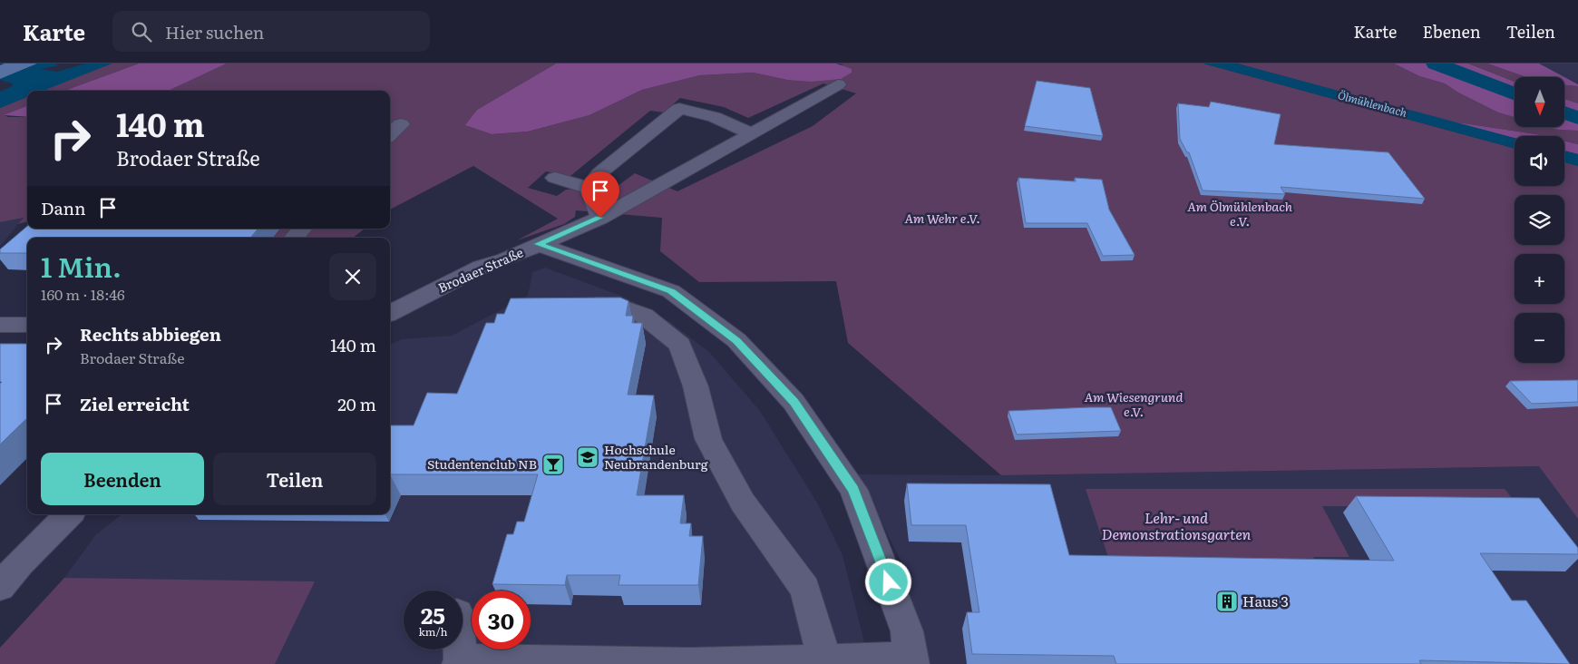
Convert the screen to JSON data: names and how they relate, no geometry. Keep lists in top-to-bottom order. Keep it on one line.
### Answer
{"streets":{"street":["Brodaer Straße"]},"water":["Ölmühlenbach"],"parks":["Am Ölmühlenbach e.V.","Am Wehr e.V.","Am Wiesengrund e.V.","Lehr- und Demonstrationsgarten"],"places":{"school or university":["Hochschule Neubrandenburg"],"bar":["Studentenclub NB"],"building":["Haus 3"]},"north":"bottom","page":{"header":"Karte","search":"Hier suchen","nav":["Karte","Ebenen","Teilen"],"map_buttons":["+","−"],"turn":["140 m","Brodaer Straße"],"then":"Dann","heading":["1 Min.","160 m · 18:46"],"list":[{"name":"Rechts abbiegen","note":"Brodaer Straße","value":"140 m"},{"name":"Ziel erreicht","value":"20 m"}],"buttons":["Beenden","Teilen"],"speed":"25 km/h","limit":"30"}}
